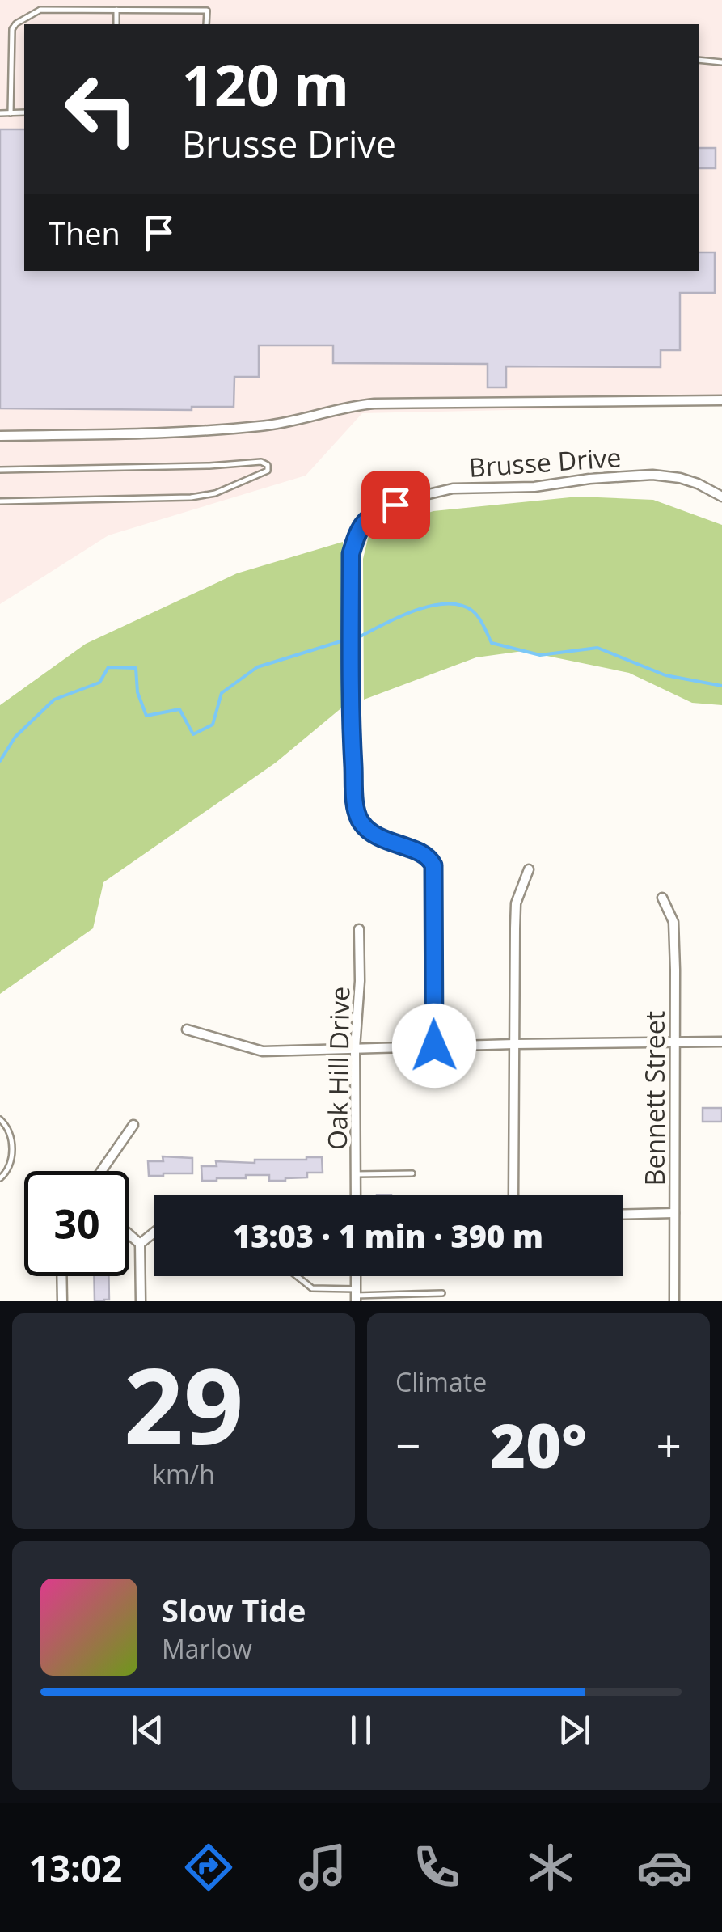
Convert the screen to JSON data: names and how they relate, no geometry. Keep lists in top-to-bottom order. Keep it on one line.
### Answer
{"streets":{"street":["Brusse Drive","Oak Hill Drive","Bennett Street"]},"page":{"turn":["120 m","Brusse Drive"],"then":"Then","limit":"30","trip":"13:03 · 1 min · 390 m","tile":[["29","km/h"],"Climate"],"heat":["−","20°","+"],"song":["Slow Tide","Marlow"],"tabs":"13:02"}}
